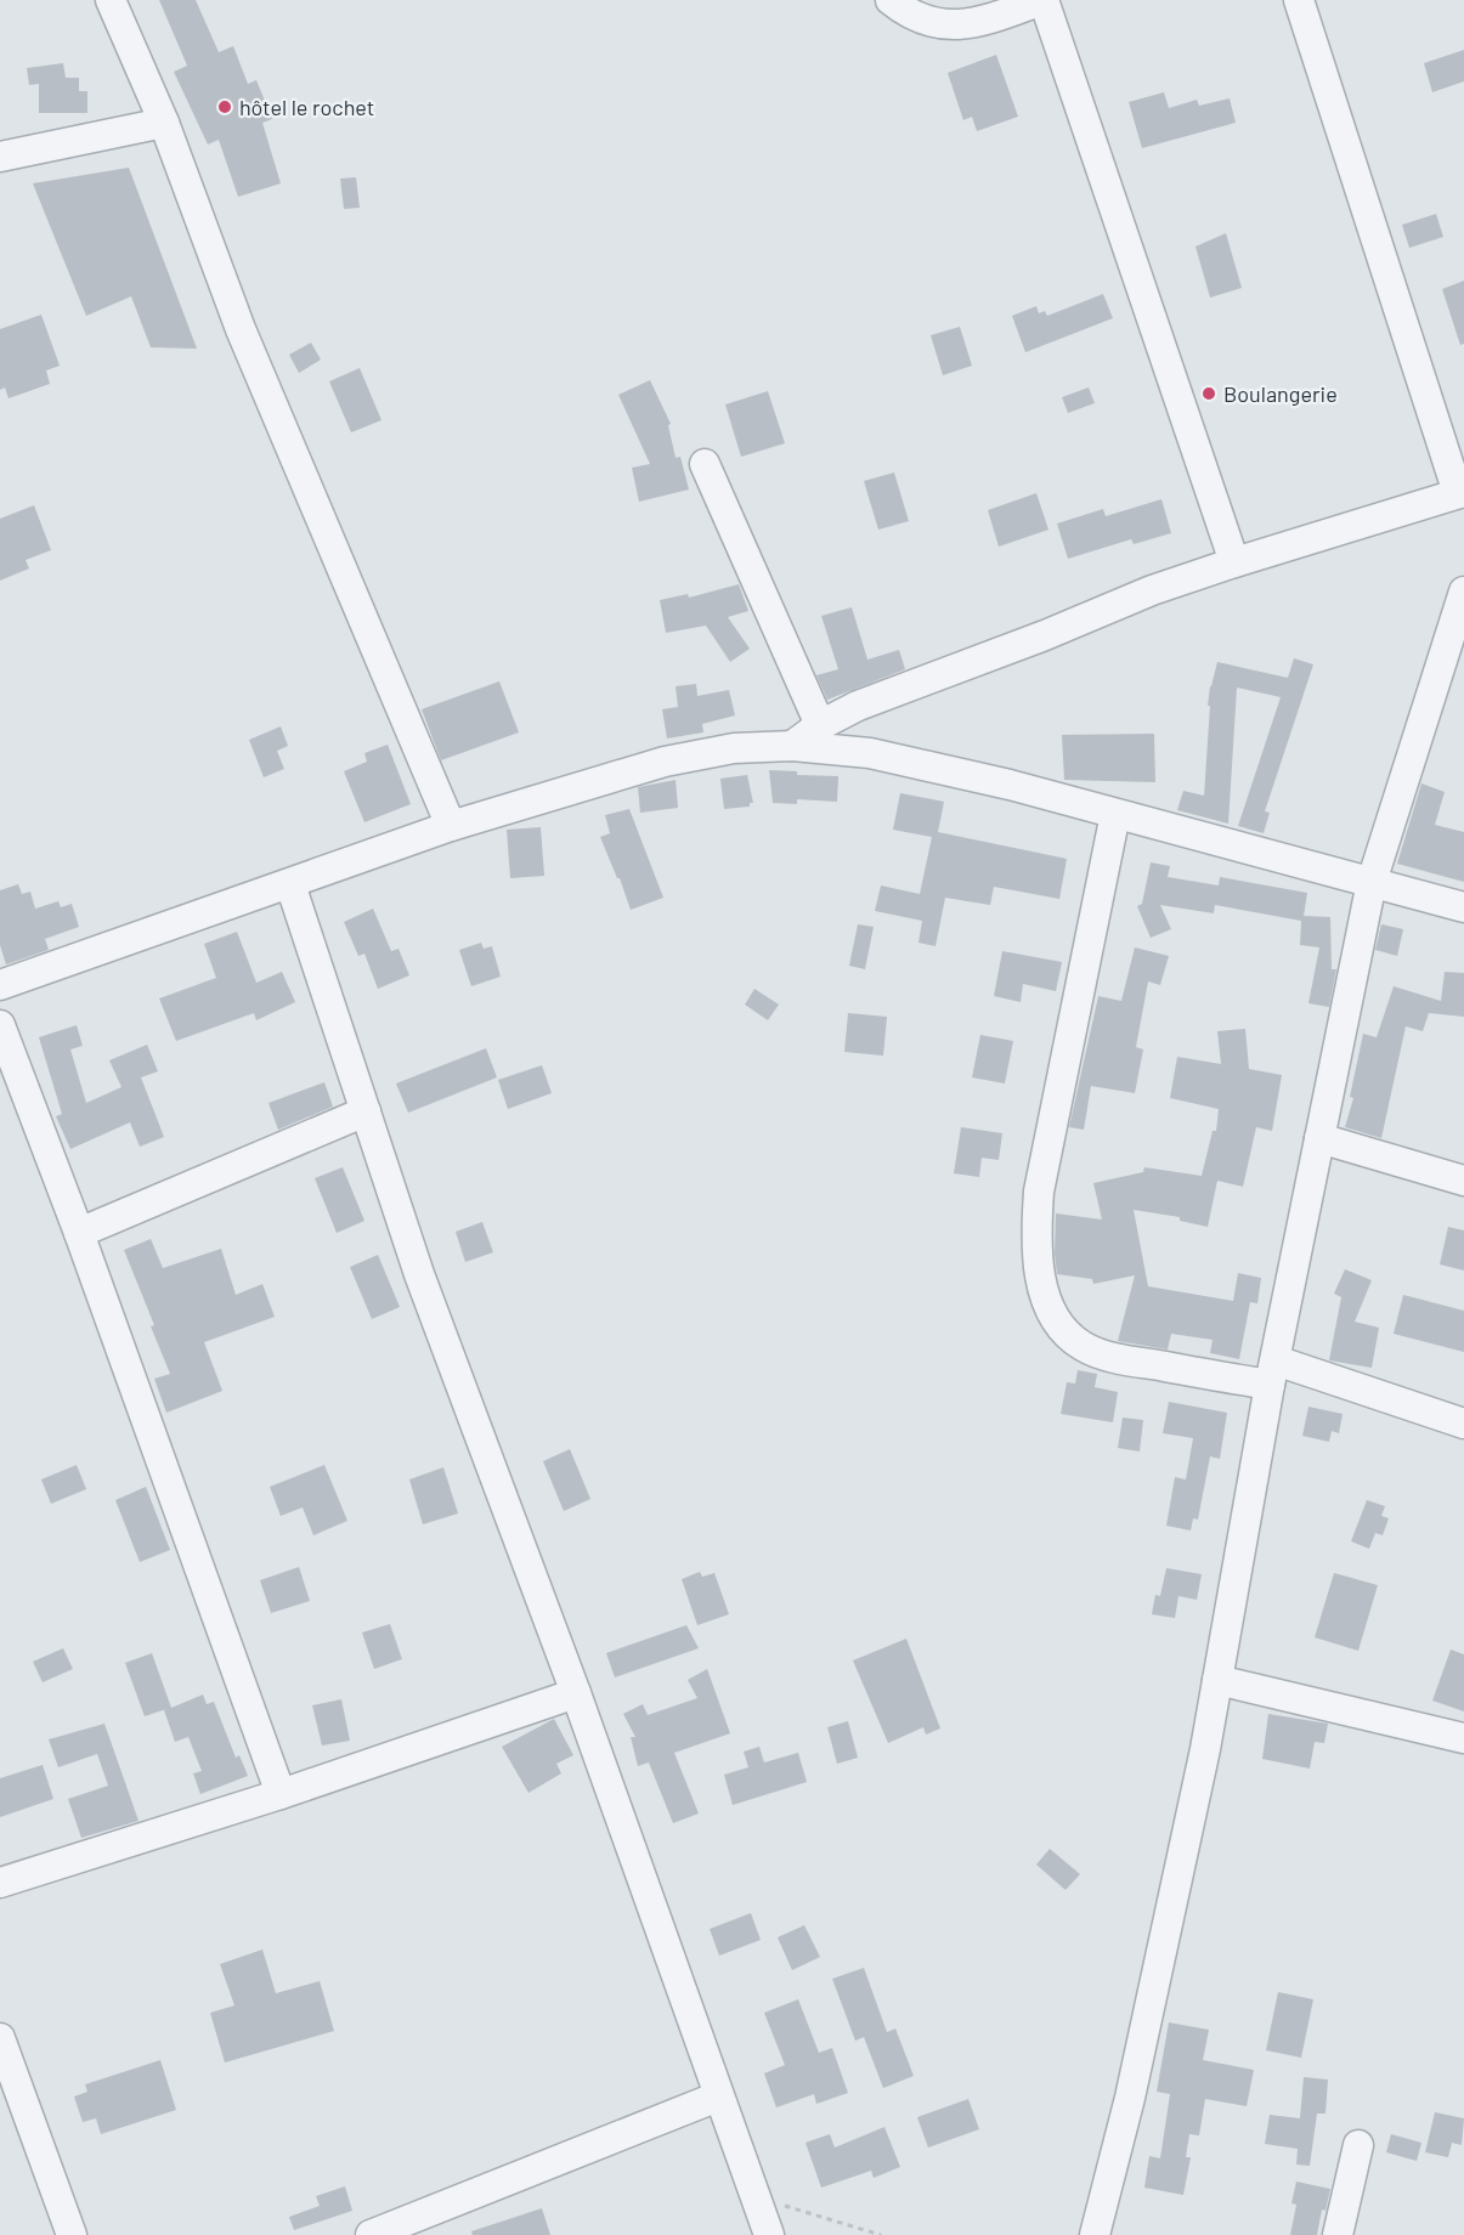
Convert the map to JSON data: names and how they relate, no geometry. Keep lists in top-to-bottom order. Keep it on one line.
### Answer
{"places":["hôtel le rochet","Boulangerie"]}
